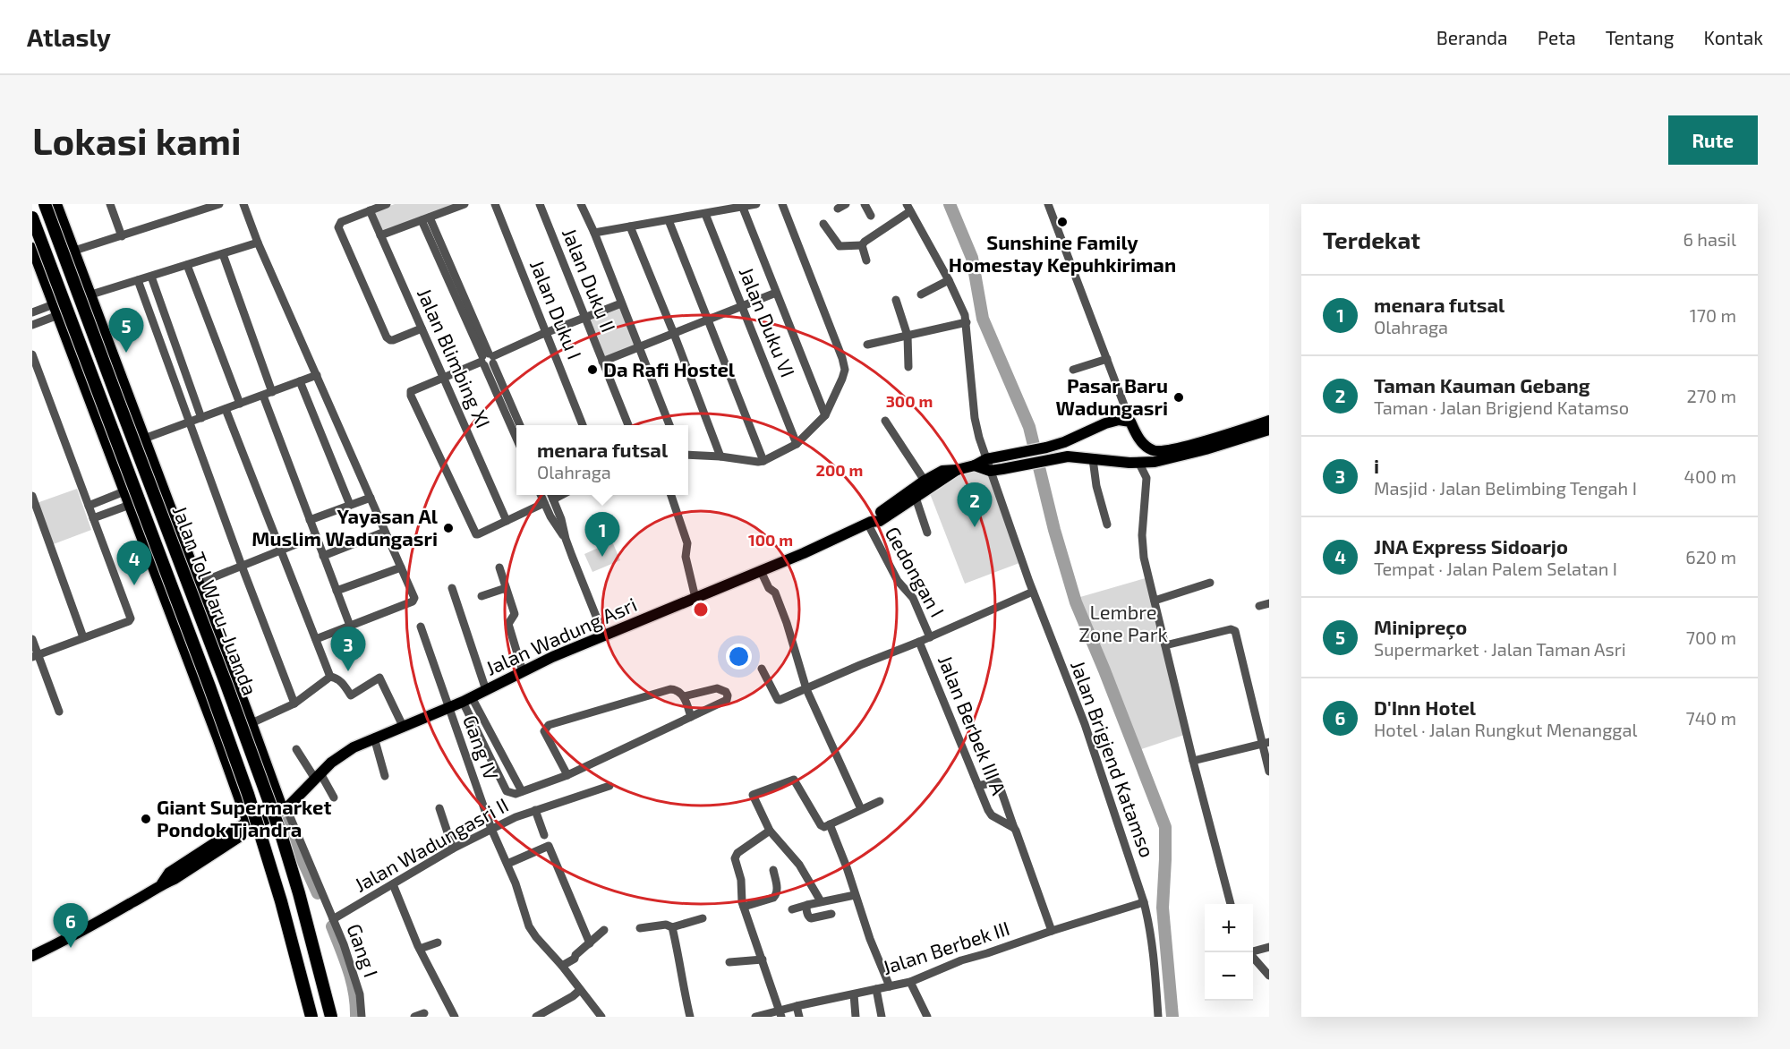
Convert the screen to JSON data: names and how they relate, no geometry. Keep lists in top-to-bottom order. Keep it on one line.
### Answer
{"streets":{"highway":["Jalan Tol Waru–Juanda"],"main road":["Jalan Wadung Asri"],"street":["Jalan Duku II","Jalan Duku I","Jalan Duku VI","Jalan Blimbing XI","Gedongan I","Jalan Berbek III A","Gang IV","Jalan Brigjend Katamso","Jalan Wadungasri II","Jalan Berbek III","Gang I"]},"crossings":[["Gedongan I","Jalan Wadung Asri"],["Jalan Wadung Asri","Gang IV"],["Jalan Wadung Asri","Jalan Brigjend Katamso"],["Jalan Wadung Asri","Gang I"],["Gang IV","Jalan Wadungasri II"],["Jalan Brigjend Katamso","Jalan Berbek III"],["Jalan Wadungasri II","Gang I"]],"parks":["Lembre Zone Park"],"places":["Sunshine Family Homestay Kepuhkiriman","Da Rafi Hostel","Pasar Baru Wadungasri","Yayasan Al Muslim Wadungasri","Giant Supermarket Pondok Tjandra"],"page":{"header":"Atlasly","nav":["Beranda","Peta","Tentang","Kontak"],"buttons":"Rute","title":"Lokasi kami","heading":["Terdekat","6 hasil"],"list":[{"mark":"1","name":"menara futsal","note":"Olahraga","value":"170 m"},{"mark":"2","name":"Taman Kauman Gebang","note":"Taman · Jalan Brigjend Katamso","value":"270 m"},{"mark":"3","name":"i","note":"Masjid · Jalan Belimbing Tengah I","value":"400 m"},{"mark":"4","name":"JNA Express Sidoarjo","note":"Tempat · Jalan Palem Selatan I","value":"620 m"},{"mark":"5","name":"Minipreço","note":"Supermarket · Jalan Taman Asri","value":"700 m"},{"mark":"6","name":"D'Inn Hotel","note":"Hotel · Jalan Rungkut Menanggal","value":"740 m"}],"pins":["5","2","1","4","3","6"],"popup":["menara futsal","Olahraga"],"map_buttons":["+","−"]},"rings":["300 m","200 m","100 m"]}
